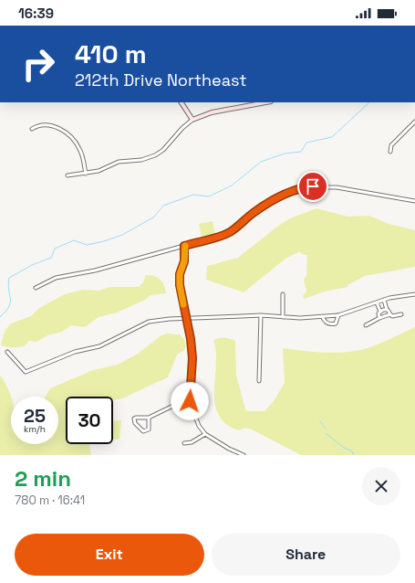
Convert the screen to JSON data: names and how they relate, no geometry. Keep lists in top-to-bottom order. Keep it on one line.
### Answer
{"page":{"status":"16:39","turn":["410 m","212th Drive Northeast"],"speed":"25 km/h","limit":"30","heading":["2 min","780 m · 16:41"],"buttons":["Exit","Share"]}}
